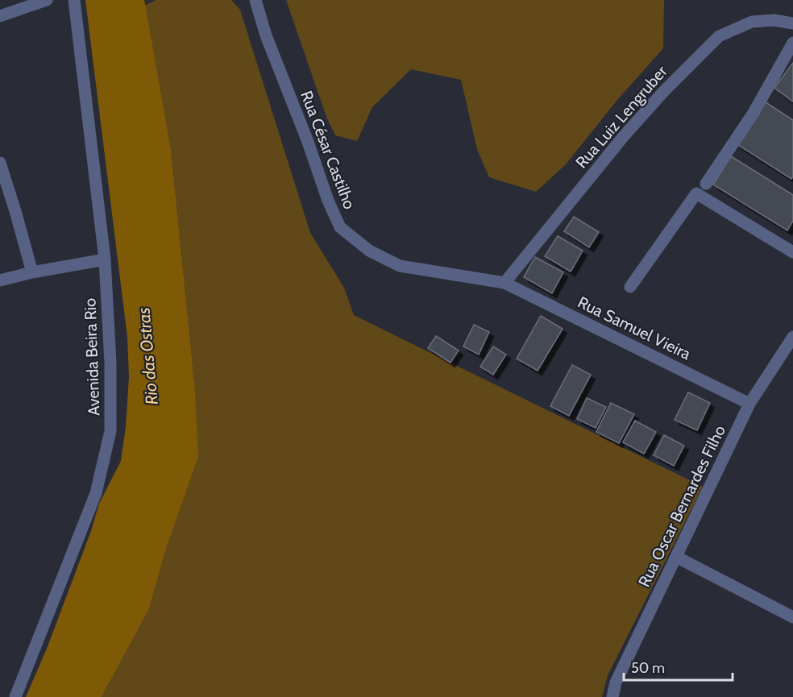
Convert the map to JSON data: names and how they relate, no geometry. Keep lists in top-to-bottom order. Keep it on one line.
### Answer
{"streets":{"street":["Rua Luiz Lengruber","Rua César Castilho","Rua Samuel Vieira","Avenida Beira Rio","Rua Oscar Bernardes Filho"]},"crossings":[["Rua Luiz Lengruber","Rua César Castilho"],["Rua Luiz Lengruber","Rua Samuel Vieira"],["Rua César Castilho","Rua Samuel Vieira"],["Rua Samuel Vieira","Rua Oscar Bernardes Filho"]],"water":["Rio das Ostras"],"scale_bar":"50 m"}
